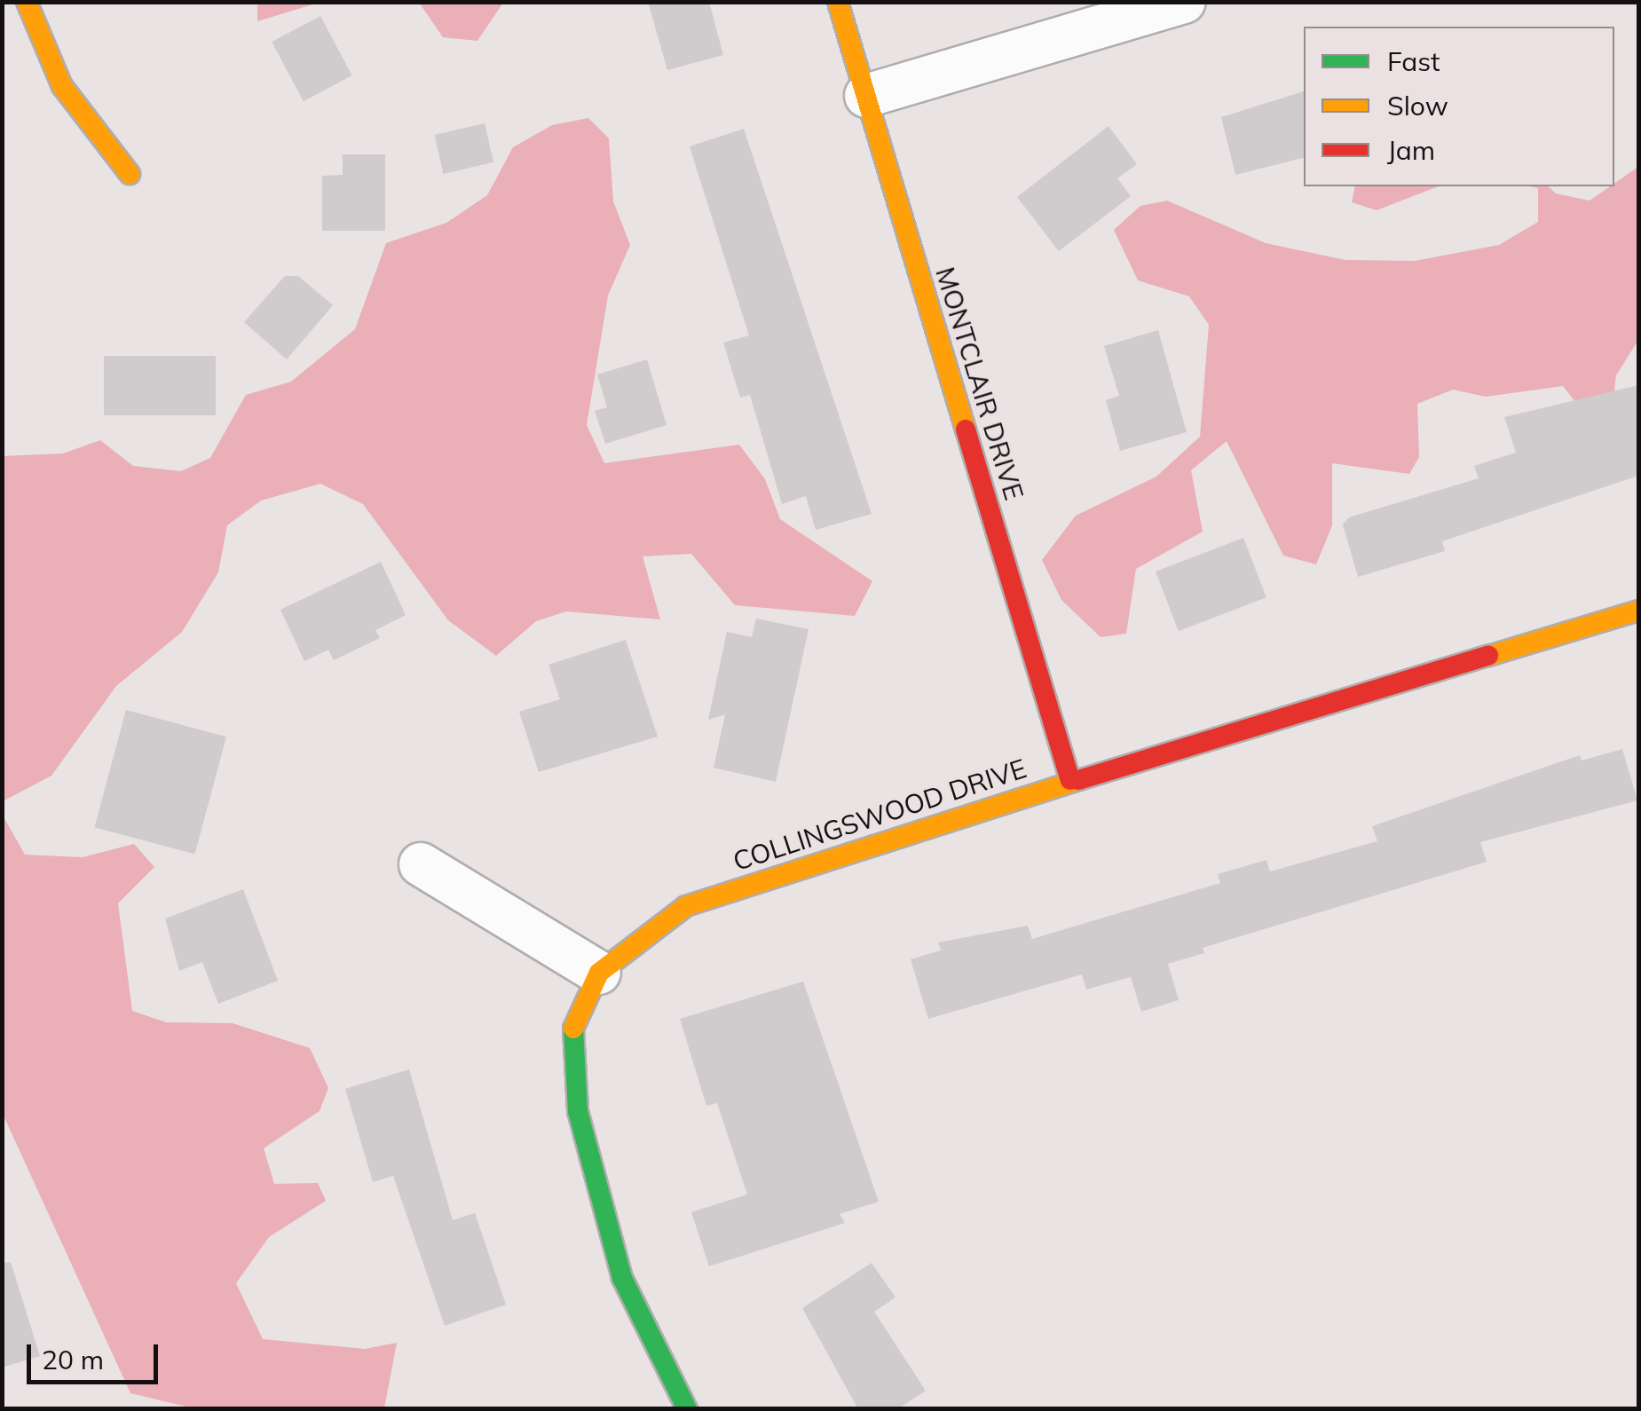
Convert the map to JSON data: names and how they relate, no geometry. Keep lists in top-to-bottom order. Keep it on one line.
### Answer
{"streets":{"street":["MONTCLAIR DRIVE","COLLINGSWOOD DRIVE"]},"crossings":[["MONTCLAIR DRIVE","COLLINGSWOOD DRIVE"]],"legend":["Fast","Slow","Jam"],"scale_bar":"20 m"}
